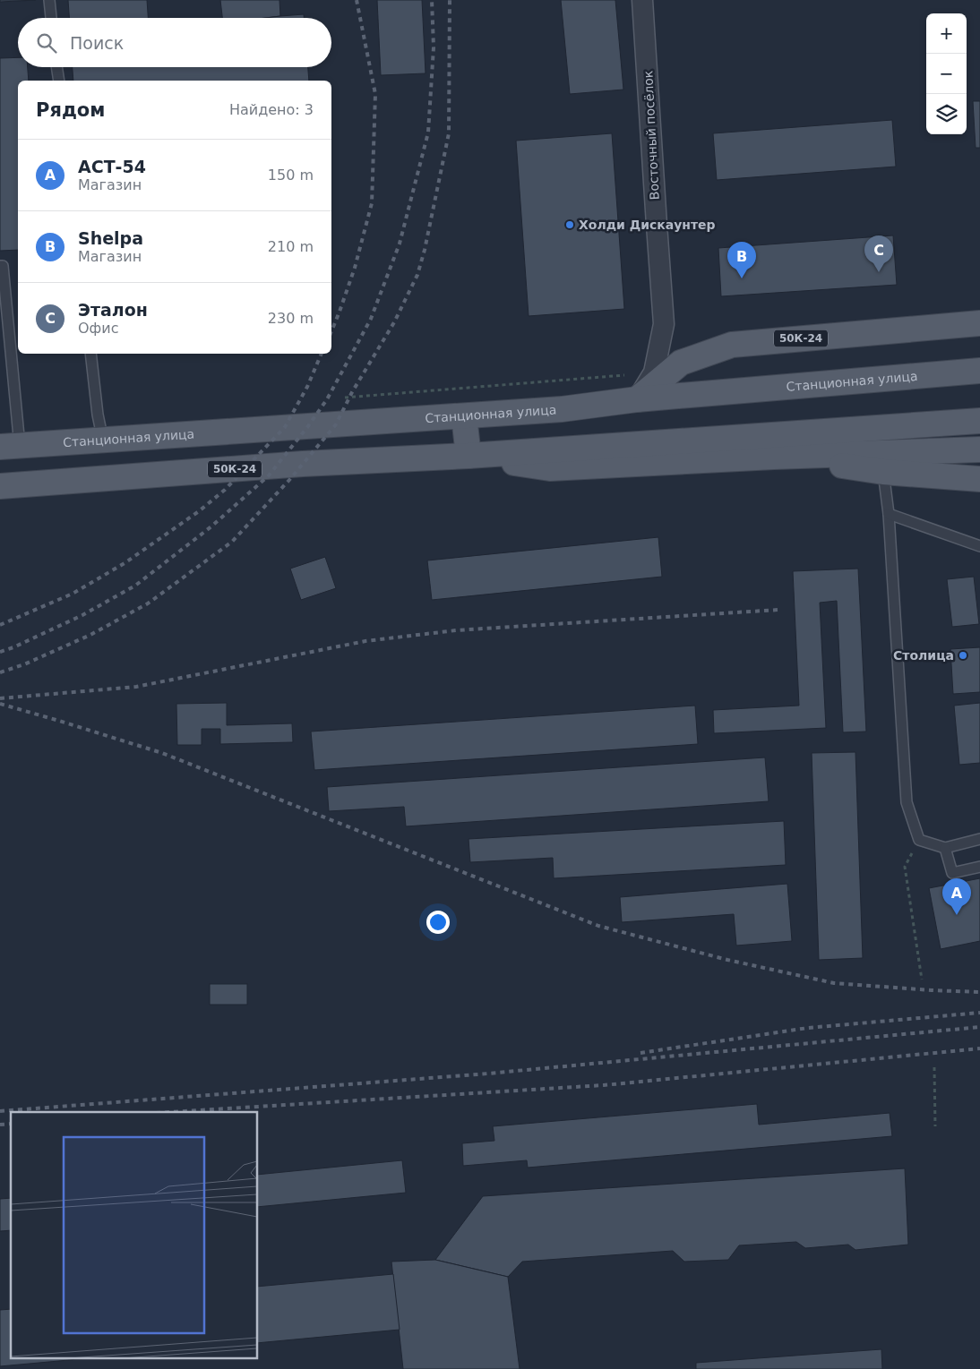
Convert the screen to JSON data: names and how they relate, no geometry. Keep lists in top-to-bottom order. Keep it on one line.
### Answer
{"streets":{"main road":["50К-24","Станционная улица"],"street":["Восточный посёлок"]},"crossings":[["Восточный посёлок","50К-24"],["Восточный посёлок","Станционная улица"],["50К-24","Станционная улица"]],"places":["Холди Дискаунтер","Столица"],"page":{"map_buttons":["+","−"],"search":"Поиск","heading":["Рядом","Найдено: 3"],"list":[{"mark":"A","name":"АСТ-54","note":"Магазин","value":"150 m"},{"mark":"B","name":"Shelpa","note":"Магазин","value":"210 m"},{"mark":"C","name":"Эталон","note":"Офис","value":"230 m"}],"pins":["C","B","A"]}}
